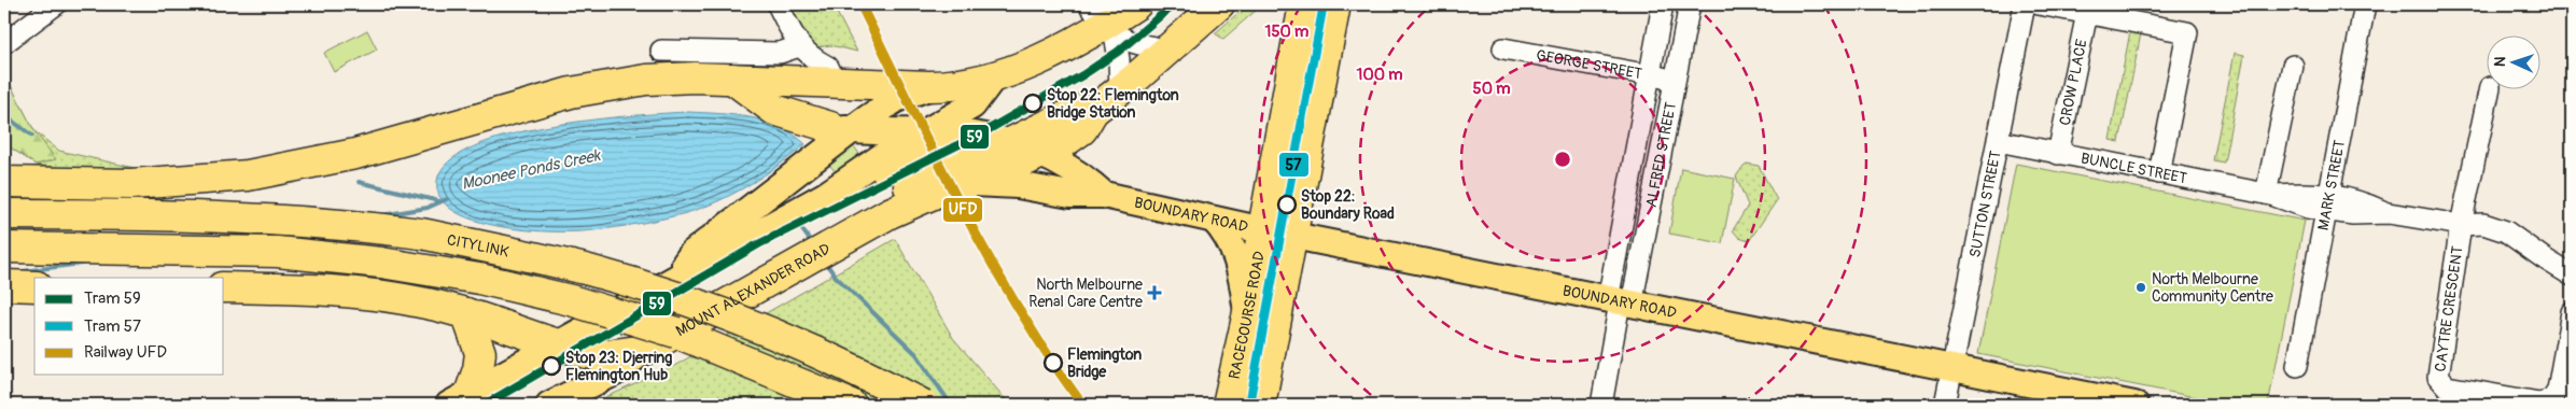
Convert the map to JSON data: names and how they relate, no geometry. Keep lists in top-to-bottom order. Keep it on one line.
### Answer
{"streets":{"highway":["BOUNDARY ROAD","CITYLINK","MOUNT ALEXANDER ROAD","RACECOURSE ROAD"],"street":["GEORGE STREET","CROW PLACE","ALFRED STREET","BUNCLE STREET","MARK STREET","SUTTON STREET","CAYTRE CRESCENT"]},"crossings":[["GEORGE STREET","ALFRED STREET"],["CROW PLACE","BUNCLE STREET"],["ALFRED STREET","BOUNDARY ROAD"],["BUNCLE STREET","MARK STREET"],["BUNCLE STREET","SUTTON STREET"],["BUNCLE STREET","CAYTRE CRESCENT"],["SUTTON STREET","BOUNDARY ROAD"],["BOUNDARY ROAD","MOUNT ALEXANDER ROAD"],["BOUNDARY ROAD","RACECOURSE ROAD"]],"water":["Moonee Ponds Creek"],"places":{"other":["Stop 22: Flemington Bridge Station","Stop 22: Boundary Road","North Melbourne Community Centre","Flemington Bridge","Stop 23: Djerring Flemington Hub"],"health":["North Melbourne Renal Care Centre"]},"lines":["tram line 59","tram line 57","rail line UFD"],"legend":["Tram 59","Tram 57","Railway UFD"],"north":"left","rings":["150 m","100 m","50 m"]}
